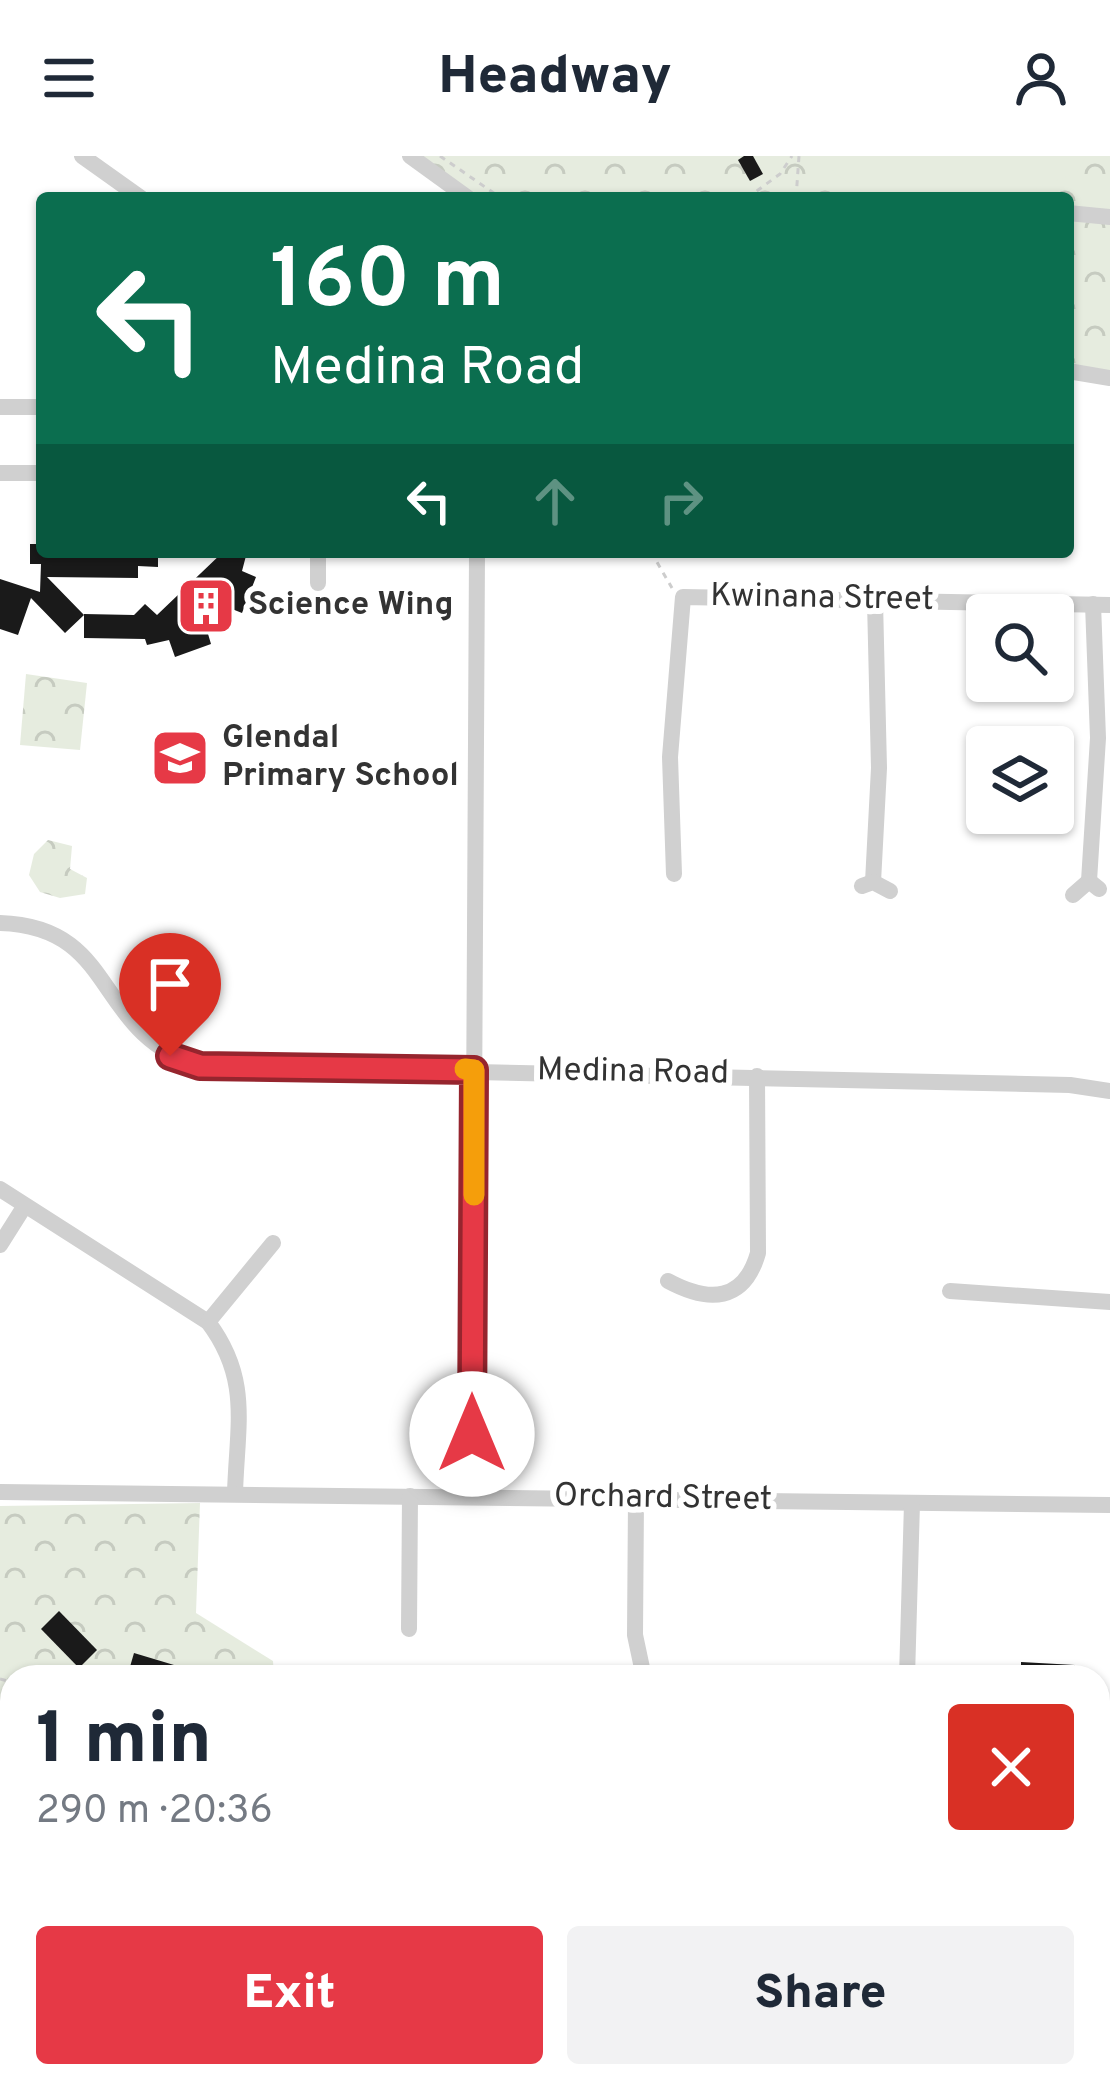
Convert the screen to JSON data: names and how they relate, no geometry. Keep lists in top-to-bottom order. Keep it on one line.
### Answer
{"streets":{"street":["Kwinana Street","Medina Road","Orchard Street"]},"places":{"building":["Science Wing"],"school or university":["Glendal Primary School"]},"page":{"header":"Headway","turn":["160 m","Medina Road"],"heading":["1 min","290 m · 20:36"],"buttons":["Exit","Share"]}}
